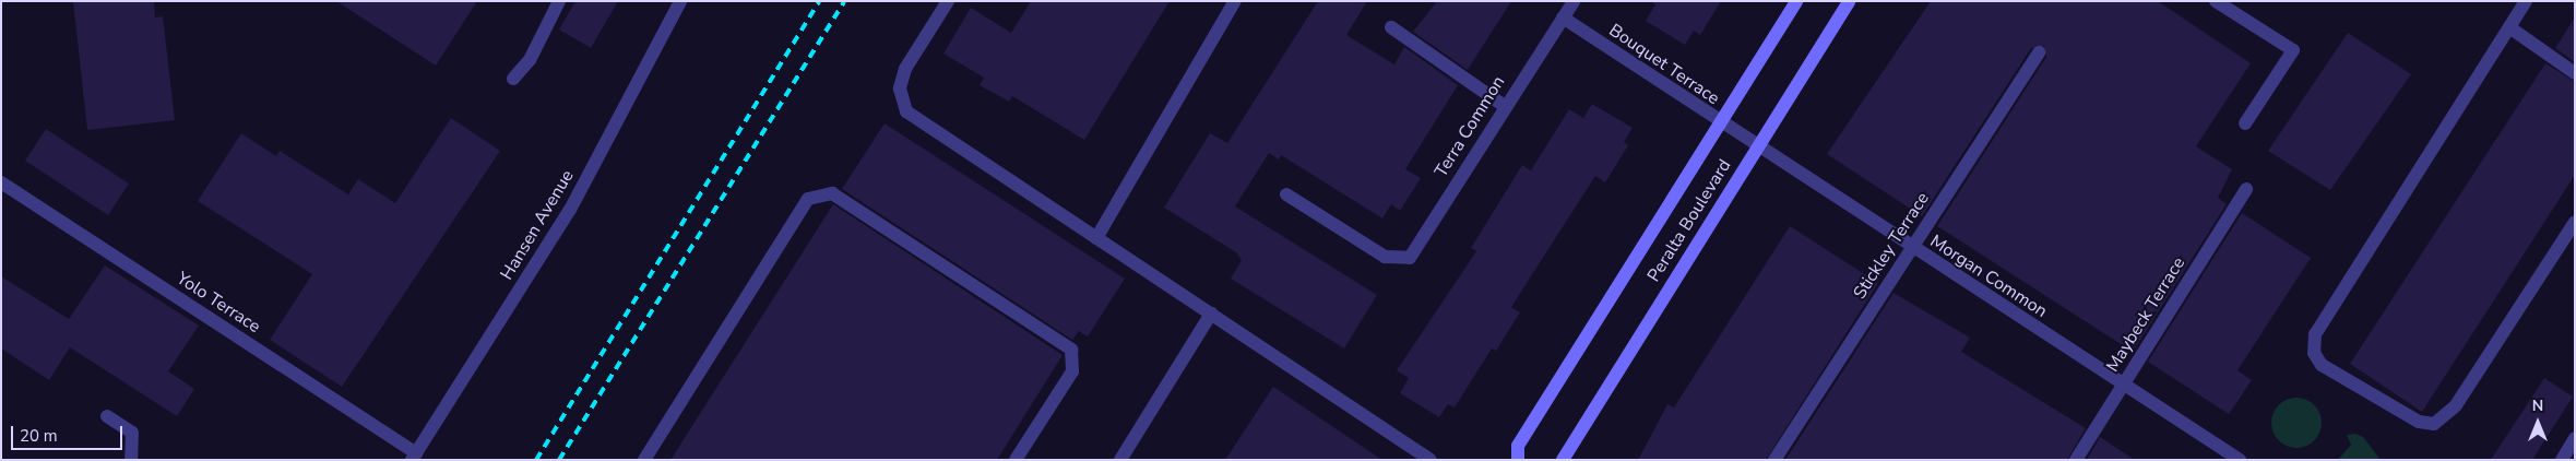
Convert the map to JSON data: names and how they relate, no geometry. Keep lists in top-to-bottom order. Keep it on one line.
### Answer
{"streets":{"street":["Bouquet Terrace","Terra Common","Peralta Boulevard","Hansen Avenue","Stickley Terrace","Morgan Common","Yolo Terrace","Maybeck Terrace"]},"crossings":[["Bouquet Terrace","Terra Common"],["Bouquet Terrace","Peralta Boulevard"],["Bouquet Terrace","Morgan Common"],["Peralta Boulevard","Morgan Common"],["Hansen Avenue","Yolo Terrace"],["Stickley Terrace","Morgan Common"],["Morgan Common","Maybeck Terrace"]],"scale_bar":"20 m","north":"top"}
